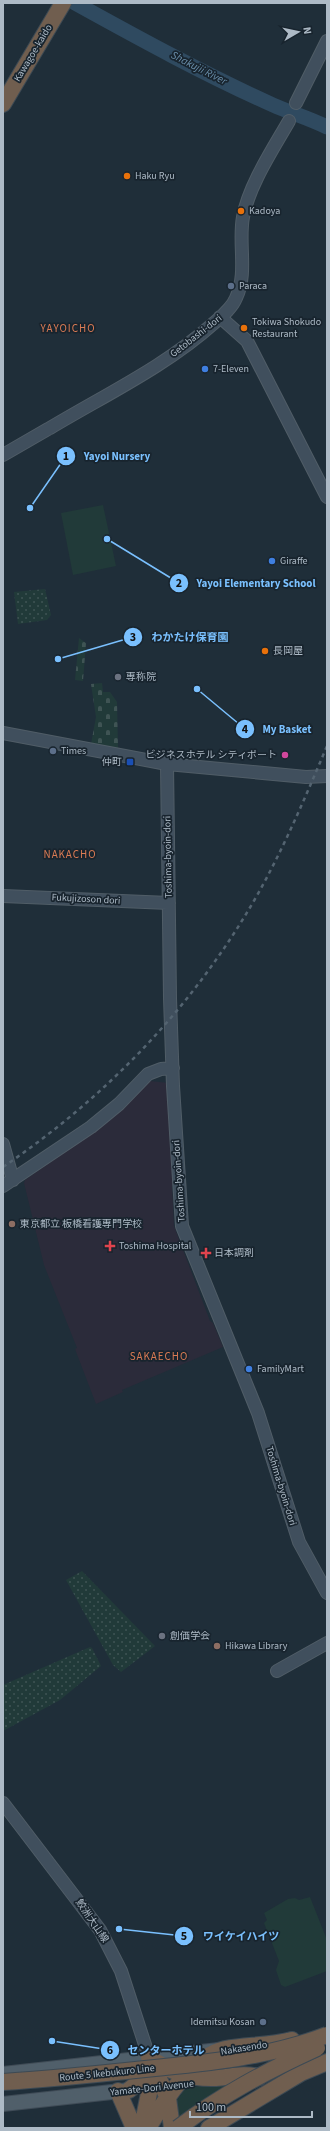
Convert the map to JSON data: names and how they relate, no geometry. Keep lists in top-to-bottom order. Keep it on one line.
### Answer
{"streets":{"highway":["Kawagoe-kaido","Nakasendo","Route 5 Ikebukuro Line"],"main road":["Yamate-Dori Avenue"],"street":["Getobashi-dori","Toshima-byoin-dori","Fukujizoson dori","鮫洲大山線"]},"crossings":[["Toshima-byoin-dori","Fukujizoson dori"],["Nakasendo","Yamate-Dori Avenue"]],"districts":["YAYOICHO","NAKACHO","SAKAECHO"],"water":["Shakujii River"],"places":{"other":["Haku Ryu","Kadoya","Paraca","Tokiwa Shokudo Restaurant","7-Eleven","Yayoi Nursery","Yayoi Elementary School","Giraffe","長岡屋","わかたけ保育園","専称院","My Basket","Times","ビジネスホテル シティポート","東京都立 板橋看護専門学校","FamilyMart","創価学会","Hikawa Library","ワイケイハイツ","Idemitsu Kosan","センターホテル"],"transit":["仲町"],"health":["Toshima Hospital","日本調剤"]},"scale_bar":"100 m","north":"right"}
